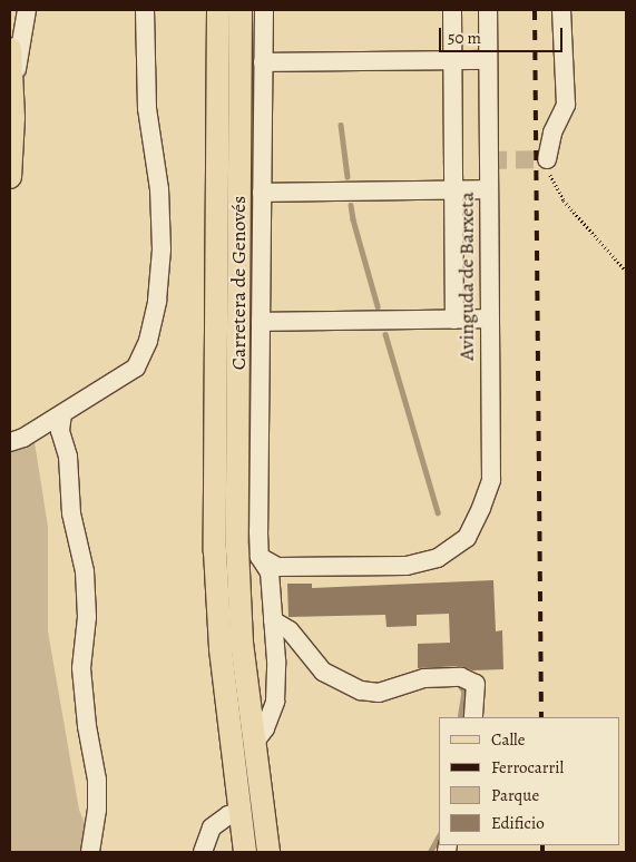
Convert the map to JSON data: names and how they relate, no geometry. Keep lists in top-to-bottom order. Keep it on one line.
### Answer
{"streets":{"street":["Avinguda de Barxeta","Carretera de Genovés"]},"crossings":[["Avinguda de Barxeta","Carretera de Genovés"]],"legend":["Calle","Ferrocarril","Parque","Edificio"],"scale_bar":"50 m"}
